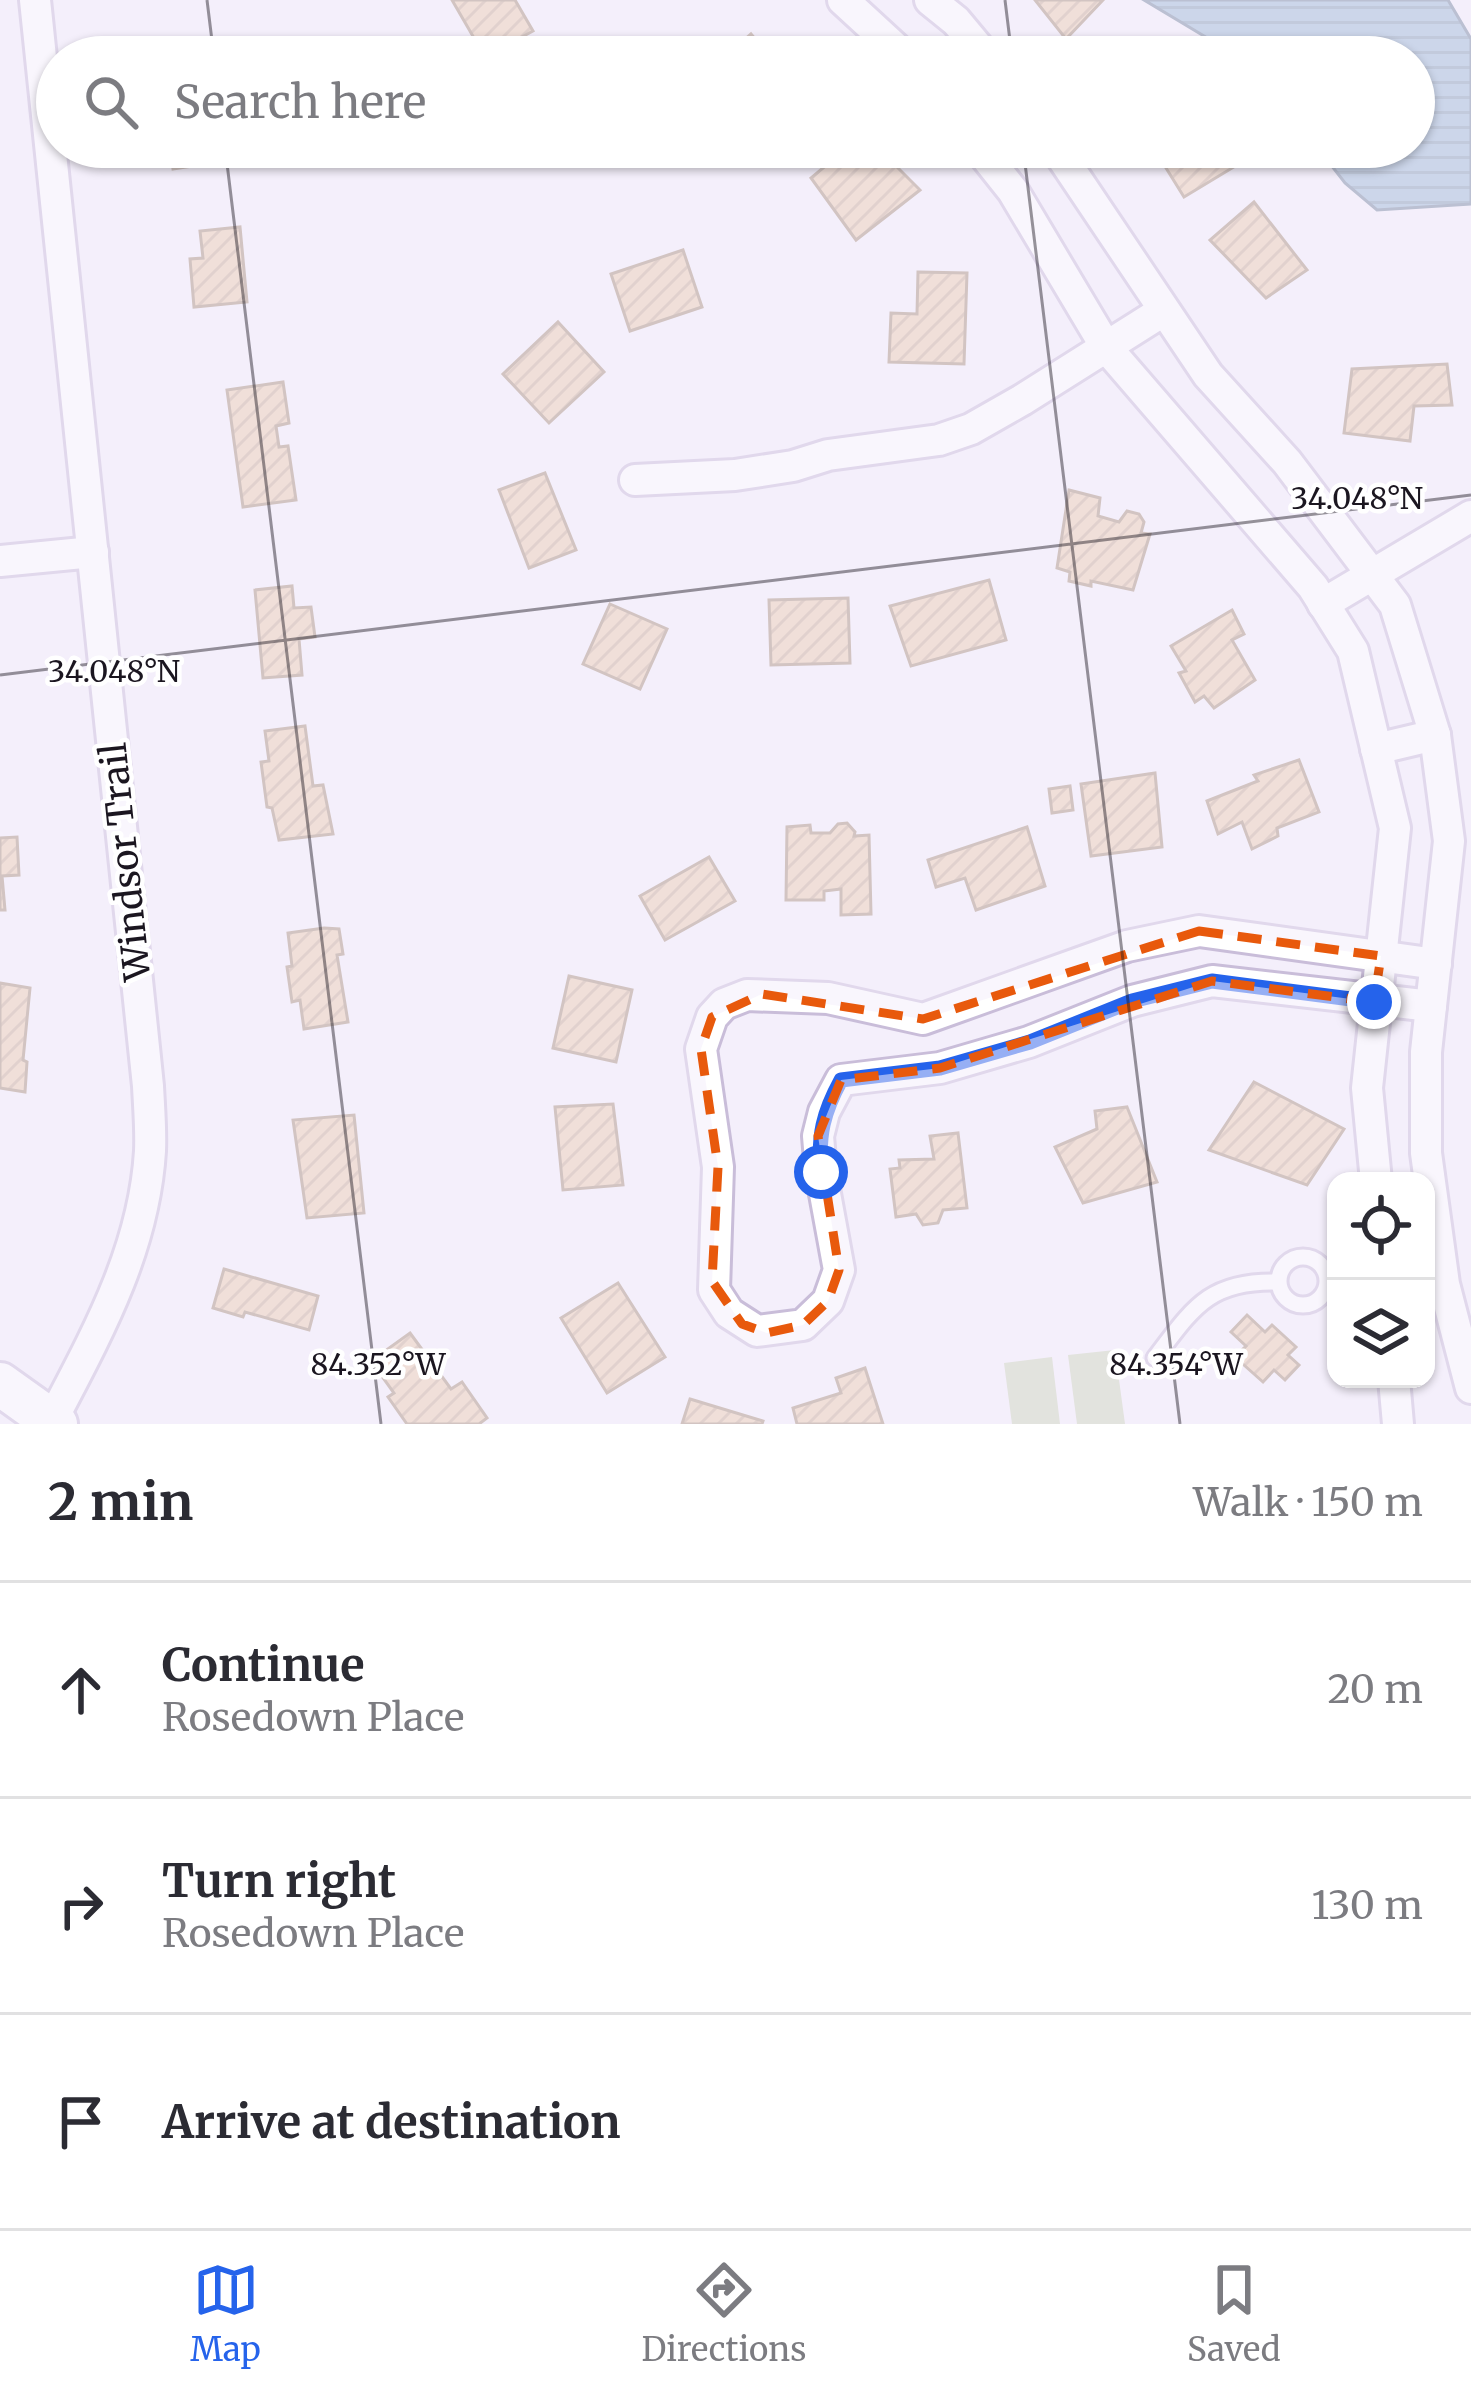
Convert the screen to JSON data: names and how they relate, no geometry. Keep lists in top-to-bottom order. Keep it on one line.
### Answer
{"streets":{"street":["Windsor Trail"]},"page":{"search":"Search here","heading":["2 min","Walk · 150 m"],"list":[["Continue","Rosedown Place","20 m"],["Turn right","Rosedown Place","130 m"],"Arrive at destination"],"nav":["Map","Directions","Saved"]},"coordinates":["34.048°N","84.352°W","84.354°W"]}
